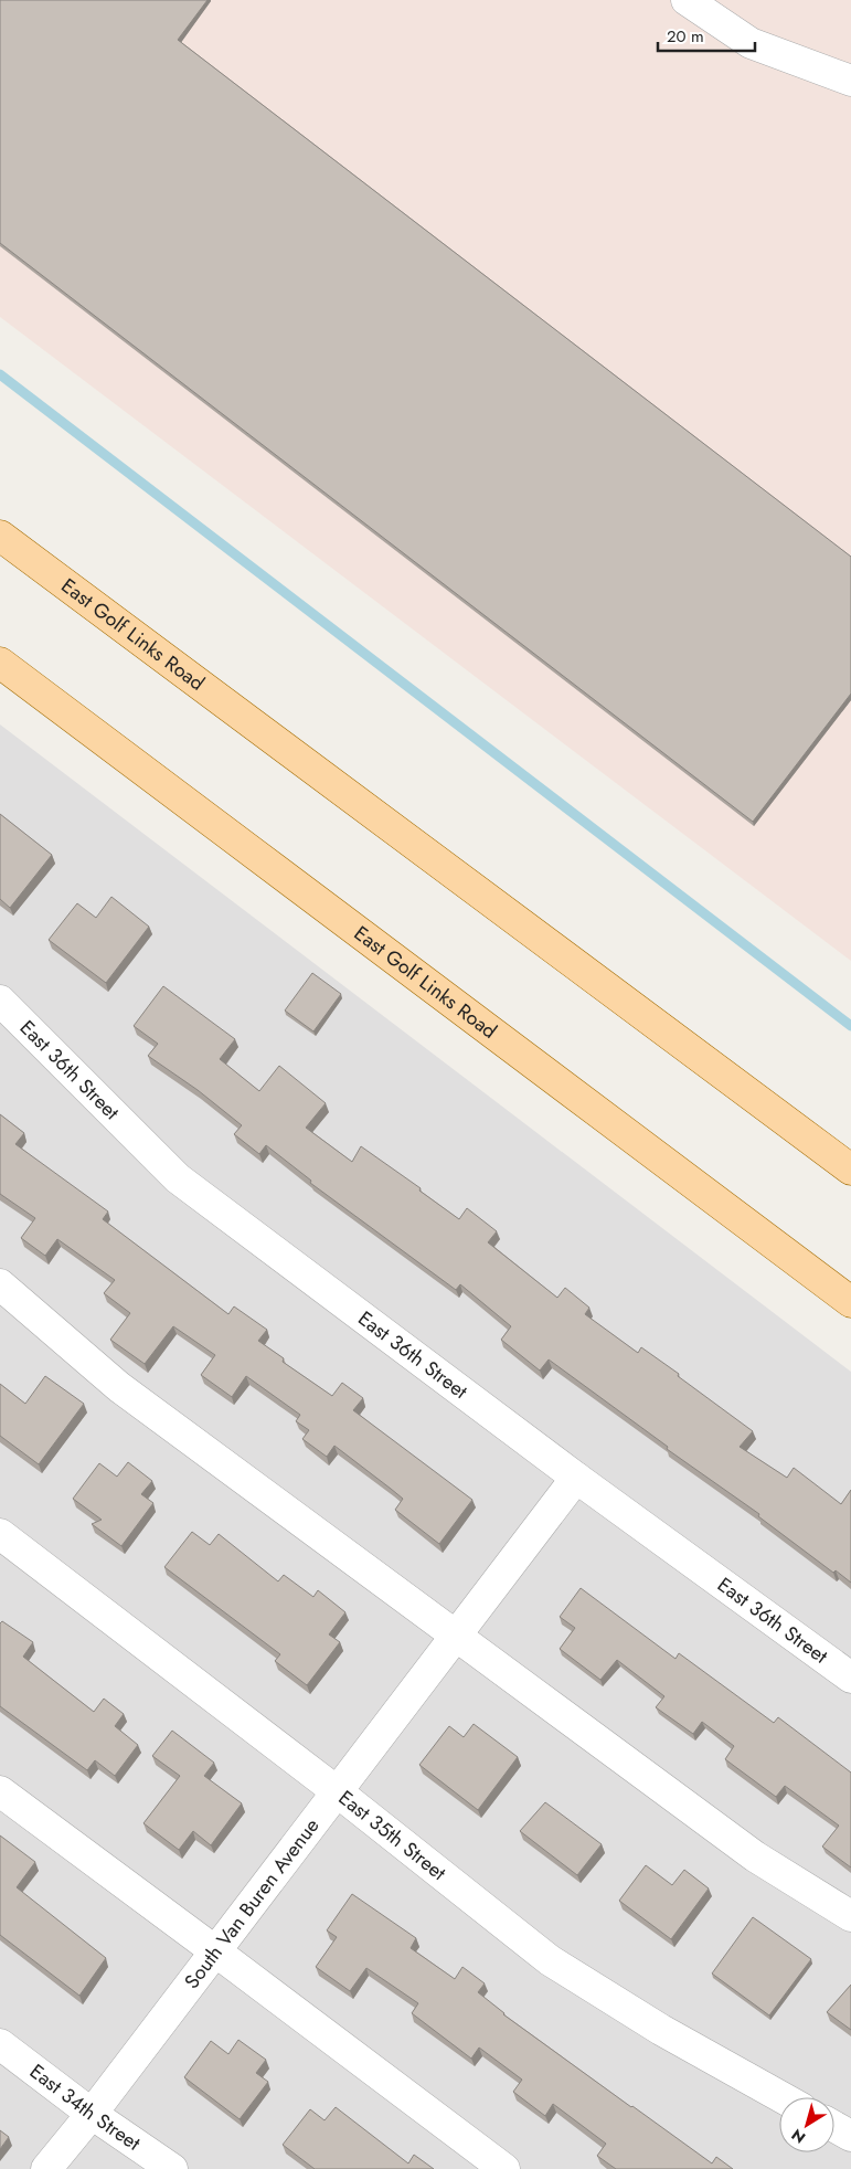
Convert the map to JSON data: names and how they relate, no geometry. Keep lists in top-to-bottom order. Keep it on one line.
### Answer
{"streets":{"main road":["East Golf Links Road"],"street":["East 36th Street","East 35th Street","South Van Buren Avenue","East 34th Street"]},"crossings":[["East 36th Street","South Van Buren Avenue"],["East 35th Street","South Van Buren Avenue"],["South Van Buren Avenue","East 34th Street"]],"scale_bar":"20 m","north":"bottom left"}
